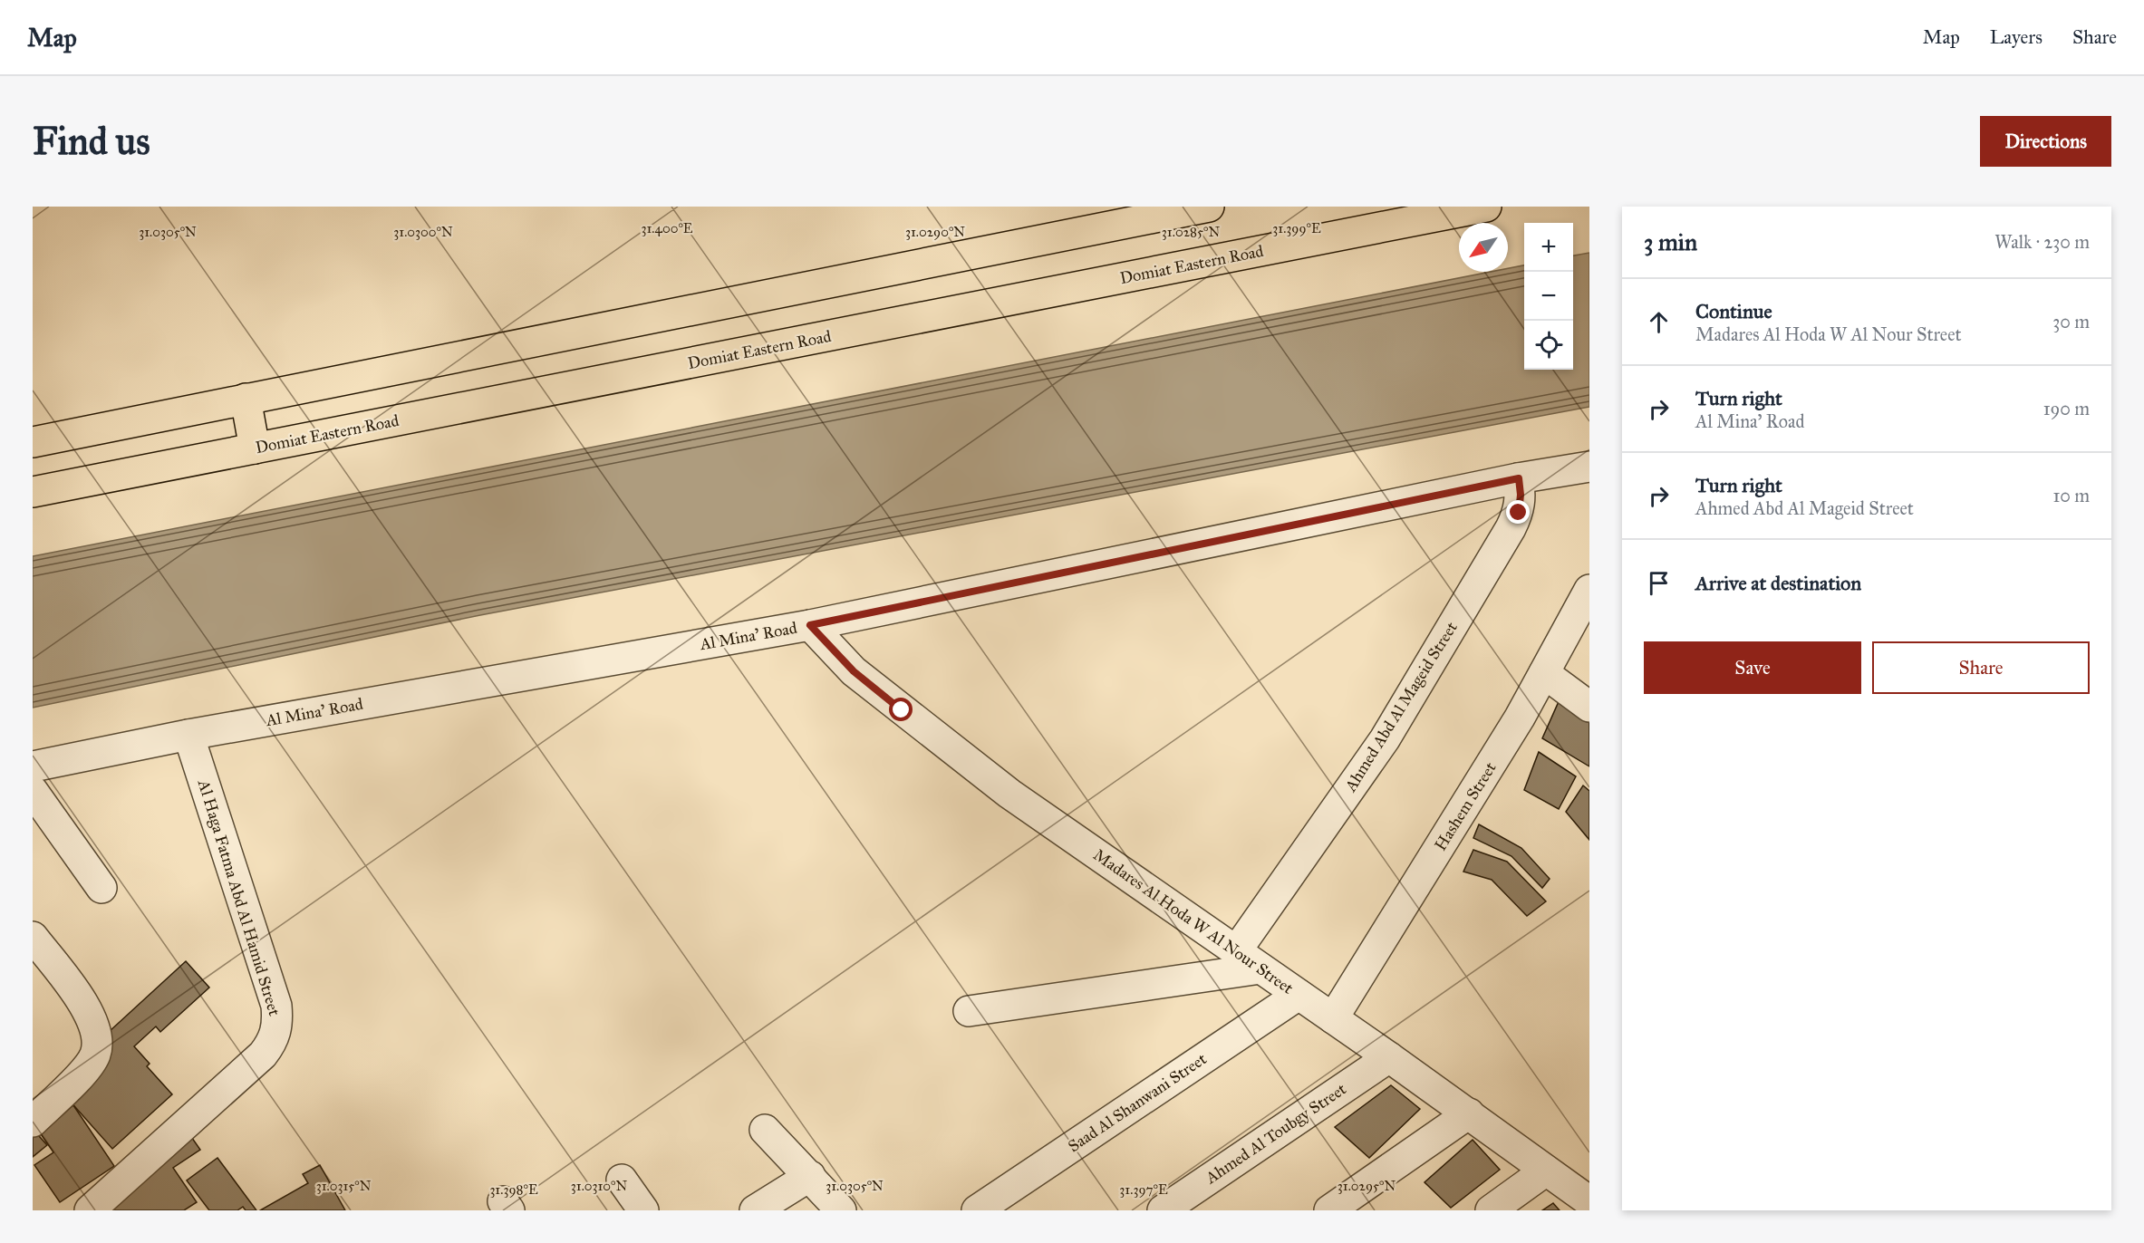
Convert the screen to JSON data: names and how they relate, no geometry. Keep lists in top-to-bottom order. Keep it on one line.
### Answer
{"streets":{"highway":["Domiat Eastern Road"],"street":["Al Mina' Road","Ahmed Abd Al Mageid Street","Hashem Street","Al Haga Fatma Abd Al Hamid Street","Madares Al Hoda W Al Nour Street","Saad Al Shanwani Street","Ahmed Al Toubgy Street"]},"crossings":[["Al Mina' Road","Ahmed Abd Al Mageid Street"],["Al Mina' Road","Al Haga Fatma Abd Al Hamid Street"],["Al Mina' Road","Madares Al Hoda W Al Nour Street"],["Ahmed Abd Al Mageid Street","Madares Al Hoda W Al Nour Street"],["Hashem Street","Madares Al Hoda W Al Nour Street"],["Madares Al Hoda W Al Nour Street","Saad Al Shanwani Street"],["Madares Al Hoda W Al Nour Street","Ahmed Al Toubgy Street"]],"north":"bottom left","page":{"header":"Map","nav":["Map","Layers","Share"],"buttons":["Directions",["Save","Share"]],"title":"Find us","heading":["3 min","Walk · 230 m"],"map_buttons":["+","−"],"list":[["Continue","Madares Al Hoda W Al Nour Street","30 m"],["Turn right","Al Mina' Road","190 m"],["Turn right","Ahmed Abd Al Mageid Street","10 m"],"Arrive at destination"]},"coordinates":["31.400°E","31.399°E","31.0290°N","31.0305°N","31.0300°N","31.0285°N","31.0315°N","31.0310°N","31.0295°N","31.398°E","31.397°E"]}
